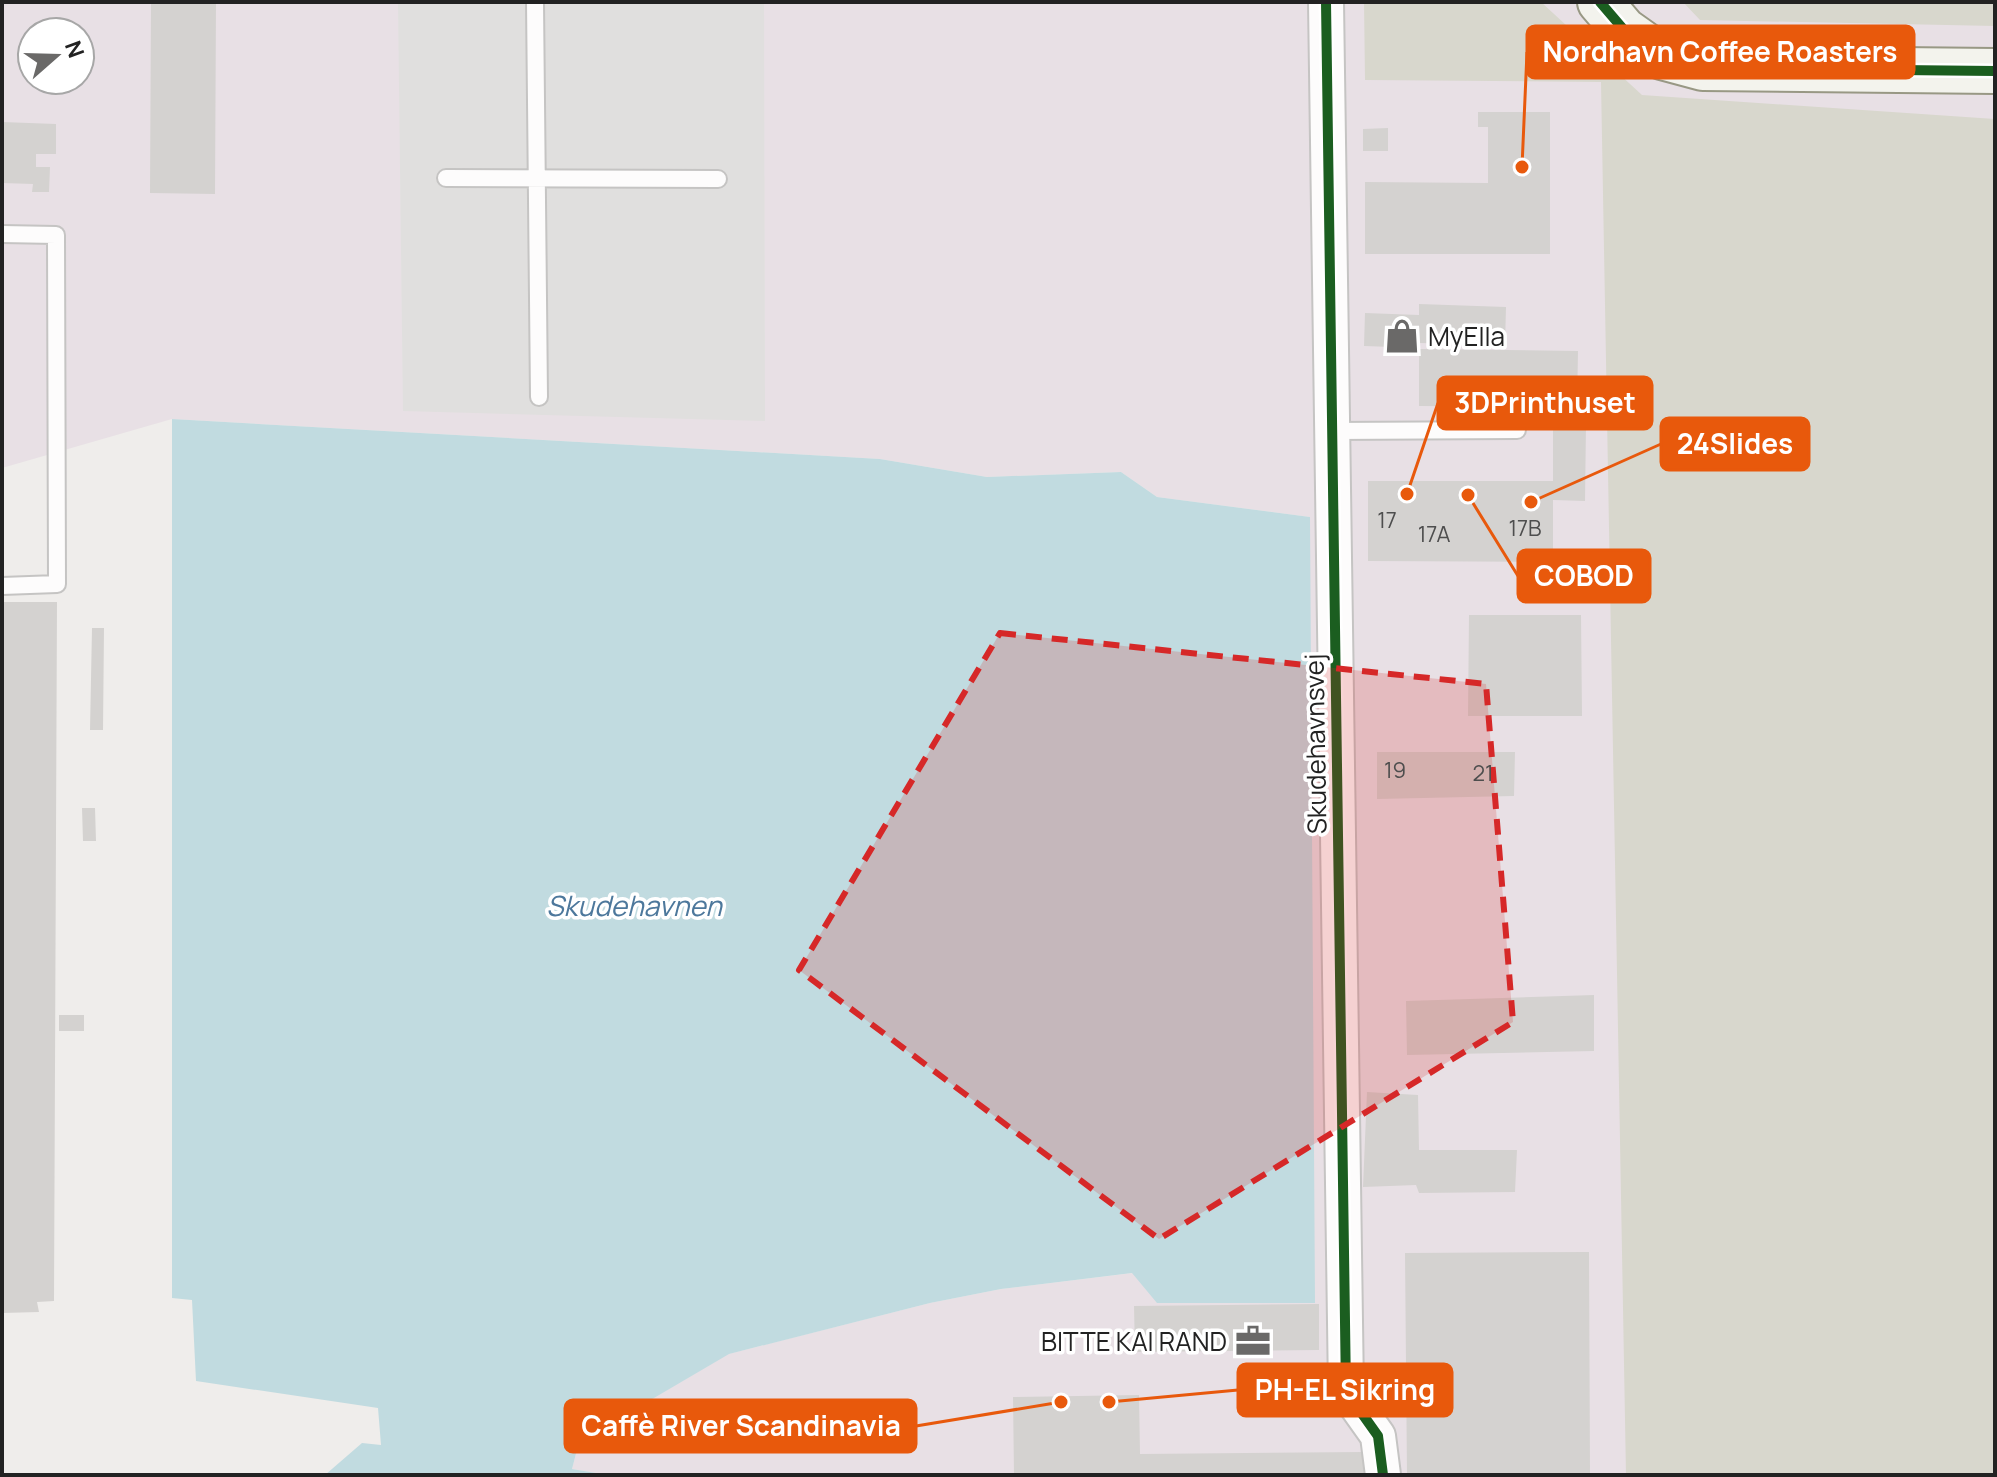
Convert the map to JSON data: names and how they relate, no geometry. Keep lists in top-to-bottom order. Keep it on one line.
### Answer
{"streets":{"street":["Skudehavnsvej"]},"water":["Skudehavnen"],"places":{"other":["Nordhavn Coffee Roasters","3DPrinthuset","COBOD","24Slides","Caffè River Scandinavia","PH-EL Sikring"],"shop":["MyElla"],"office":["BITTE KAI RAND"]},"house_numbers":["17","17B","17A","19","21"],"north":"right"}
